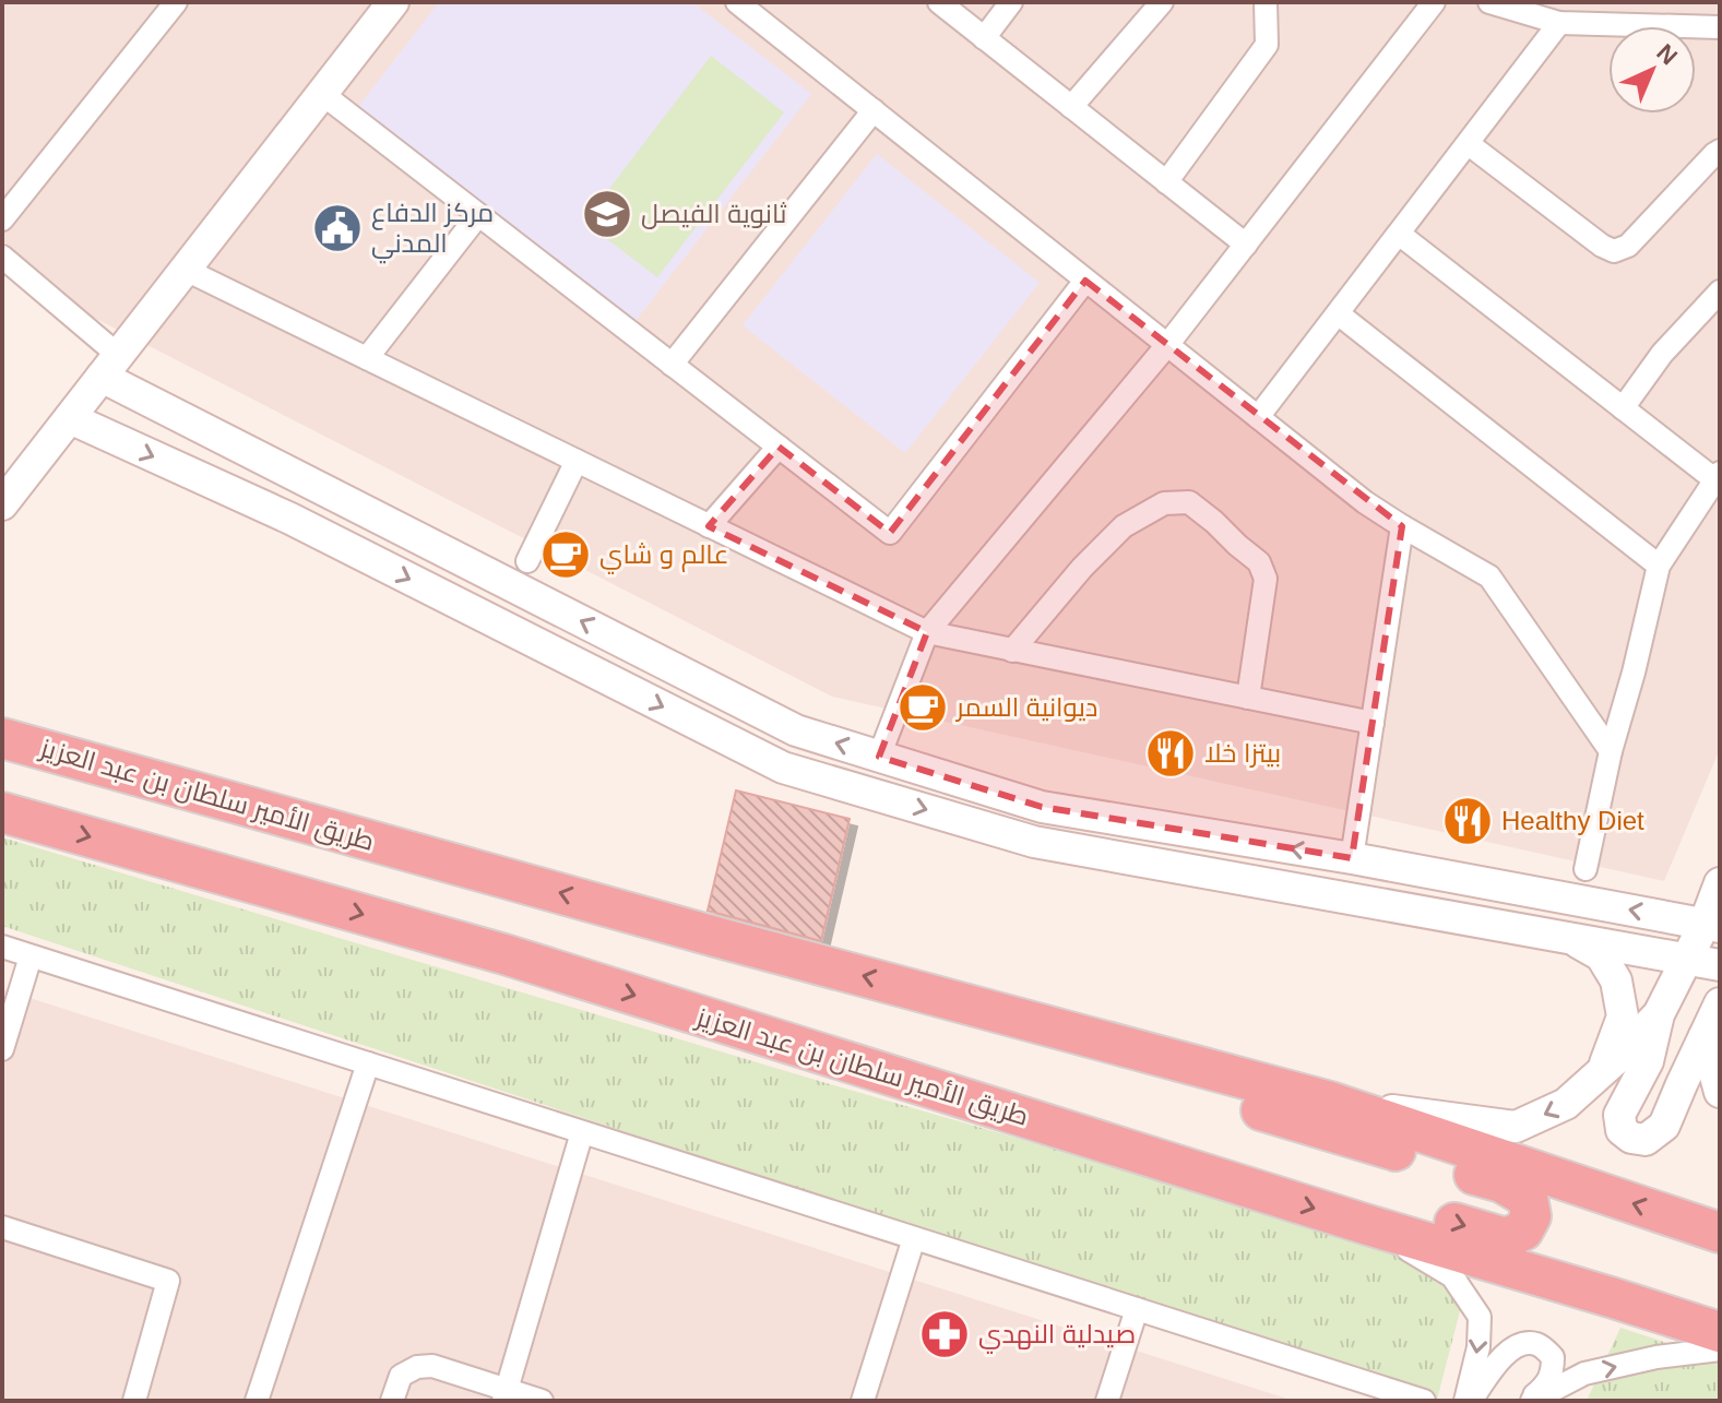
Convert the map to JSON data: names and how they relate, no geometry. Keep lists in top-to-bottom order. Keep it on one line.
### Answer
{"streets":{"highway":["طريق الأمير سلطان بن عبد العزيز"]},"places":{"school or university":["ثانوية الفيصل"],"public building":["مركز الدفاع المدني"],"cafe":["عالم و شاي","ديوانية السمر"],"restaurant":["بيتزا خلا","Healthy Diet"],"pharmacy":["صيدلية النهدي"]},"north":"top right"}
